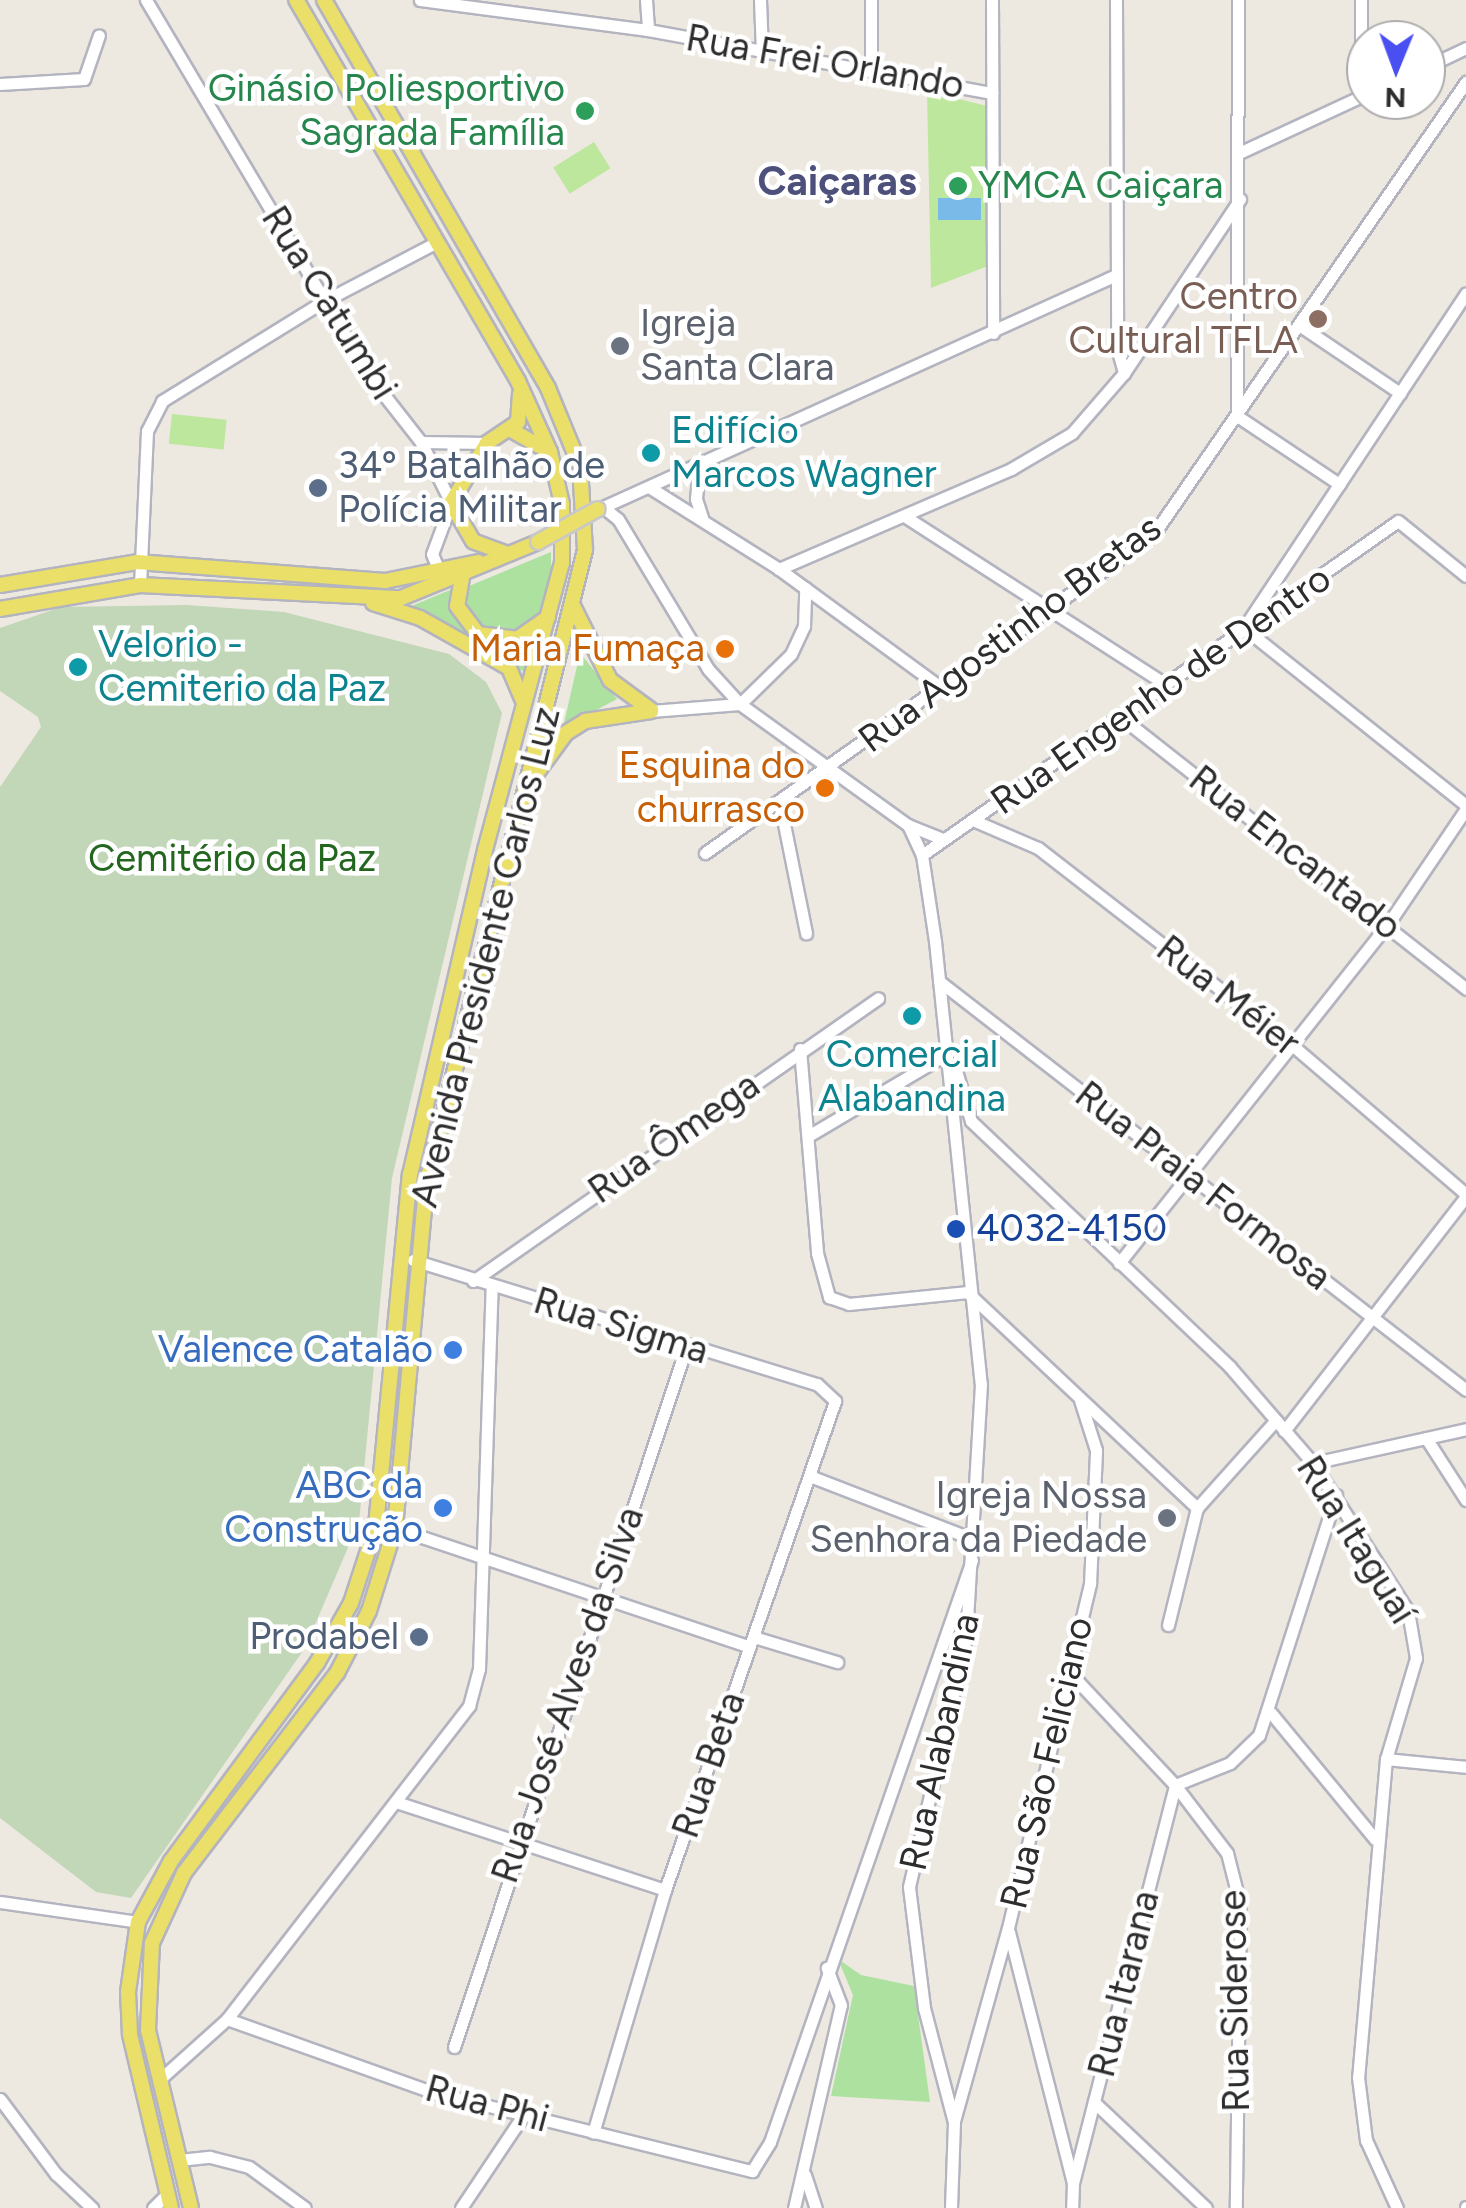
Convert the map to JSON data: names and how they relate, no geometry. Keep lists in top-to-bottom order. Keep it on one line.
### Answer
{"streets":{"main road":["Rua Catumbi","Avenida Presidente Carlos Luz"],"street":["Rua Frei Orlando","Rua Agostinho Bretas","Rua Engenho de Dentro","Rua Encantado","Rua Méier","Rua Ômega","Rua Praia Formosa","Rua Sigma","Rua Itaguaí","Rua José Alves da Silva","Rua Alabandina","Rua São Feliciano","Rua Beta","Rua Itarana","Rua Siderose","Rua Phi"]},"crossings":[["Rua Engenho de Dentro","Rua Encantado"],["Rua Engenho de Dentro","Rua Méier"],["Rua Engenho de Dentro","Rua Alabandina"],["Avenida Presidente Carlos Luz","Rua Sigma"],["Rua Ômega","Rua Sigma"],["Rua Praia Formosa","Rua Alabandina"],["Rua Sigma","Rua José Alves da Silva"],["Rua Sigma","Rua Beta"],["Rua Itaguaí","Rua Alabandina"],["Rua Alabandina","Rua São Feliciano"],["Rua São Feliciano","Rua Siderose"],["Rua Beta","Rua Phi"],["Rua Itarana","Rua Siderose"]],"districts":["Caiçaras"],"parks":["Cemitério da Paz"],"places":["Ginásio Poliesportivo Sagrada Família","YMCA Caiçara","Centro Cultural TFLA","Igreja Santa Clara","Edifício Marcos Wagner","34º Batalhão de Polícia Militar","Maria Fumaça","Velorio - Cemiterio da Paz","Esquina do churrasco","Comercial Alabandina","4032-4150","Valence Catalão","ABC da Construção","Igreja Nossa Senhora da Piedade","Prodabel"],"north":"bottom"}
